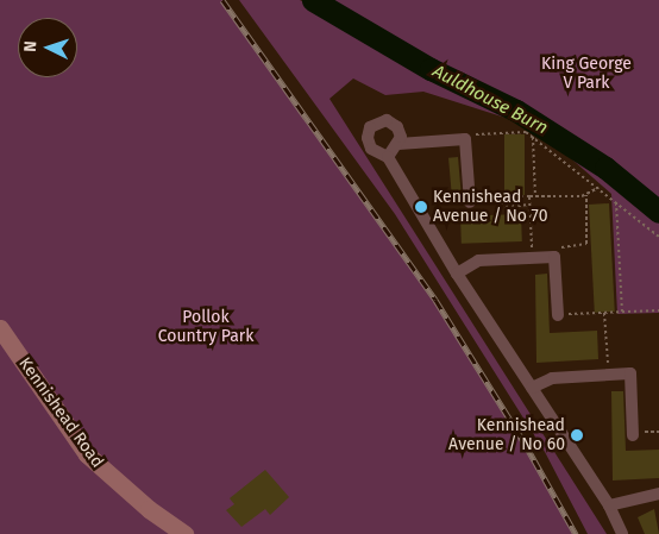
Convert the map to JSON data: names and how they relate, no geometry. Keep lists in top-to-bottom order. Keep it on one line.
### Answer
{"streets":{"street":["Kennishead Road"]},"water":["Auldhouse Burn"],"parks":["King George V Park","Pollok Country Park"],"places":["Kennishead Avenue / No 70","Kennishead Avenue / No 60"],"north":"left"}
